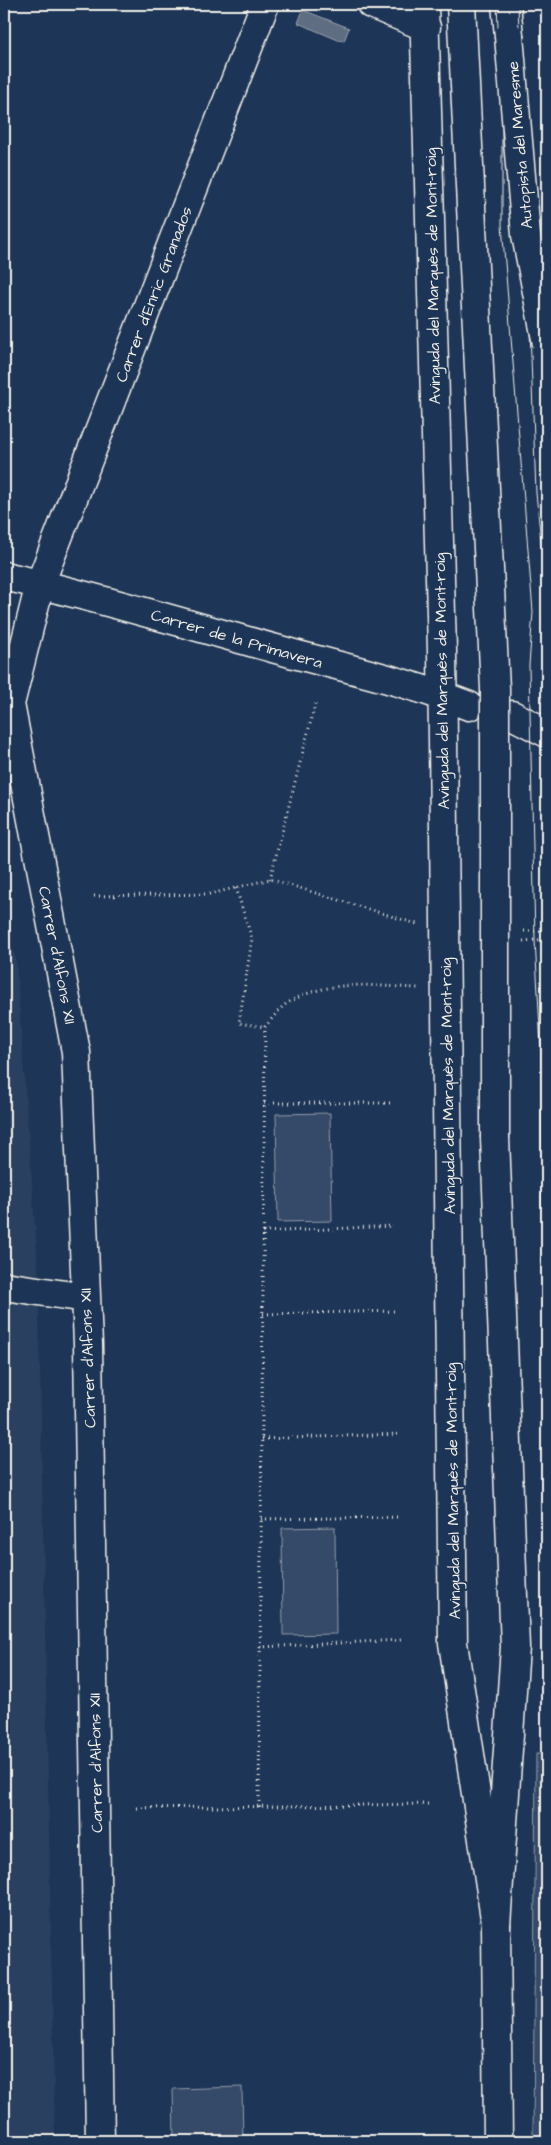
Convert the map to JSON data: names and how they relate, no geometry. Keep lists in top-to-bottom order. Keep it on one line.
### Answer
{"streets":{"main road":["Autopista del Maresme","Avinguda del Marquès de Mont-roig","Carrer d'Enric Granados","Carrer de la Primavera","Carrer d'Alfons XII"]},"crossings":[["Avinguda del Marquès de Mont-roig","Carrer de la Primavera"],["Carrer d'Enric Granados","Carrer de la Primavera"],["Carrer d'Enric Granados","Carrer d'Alfons XII"],["Carrer de la Primavera","Carrer d'Alfons XII"]]}
